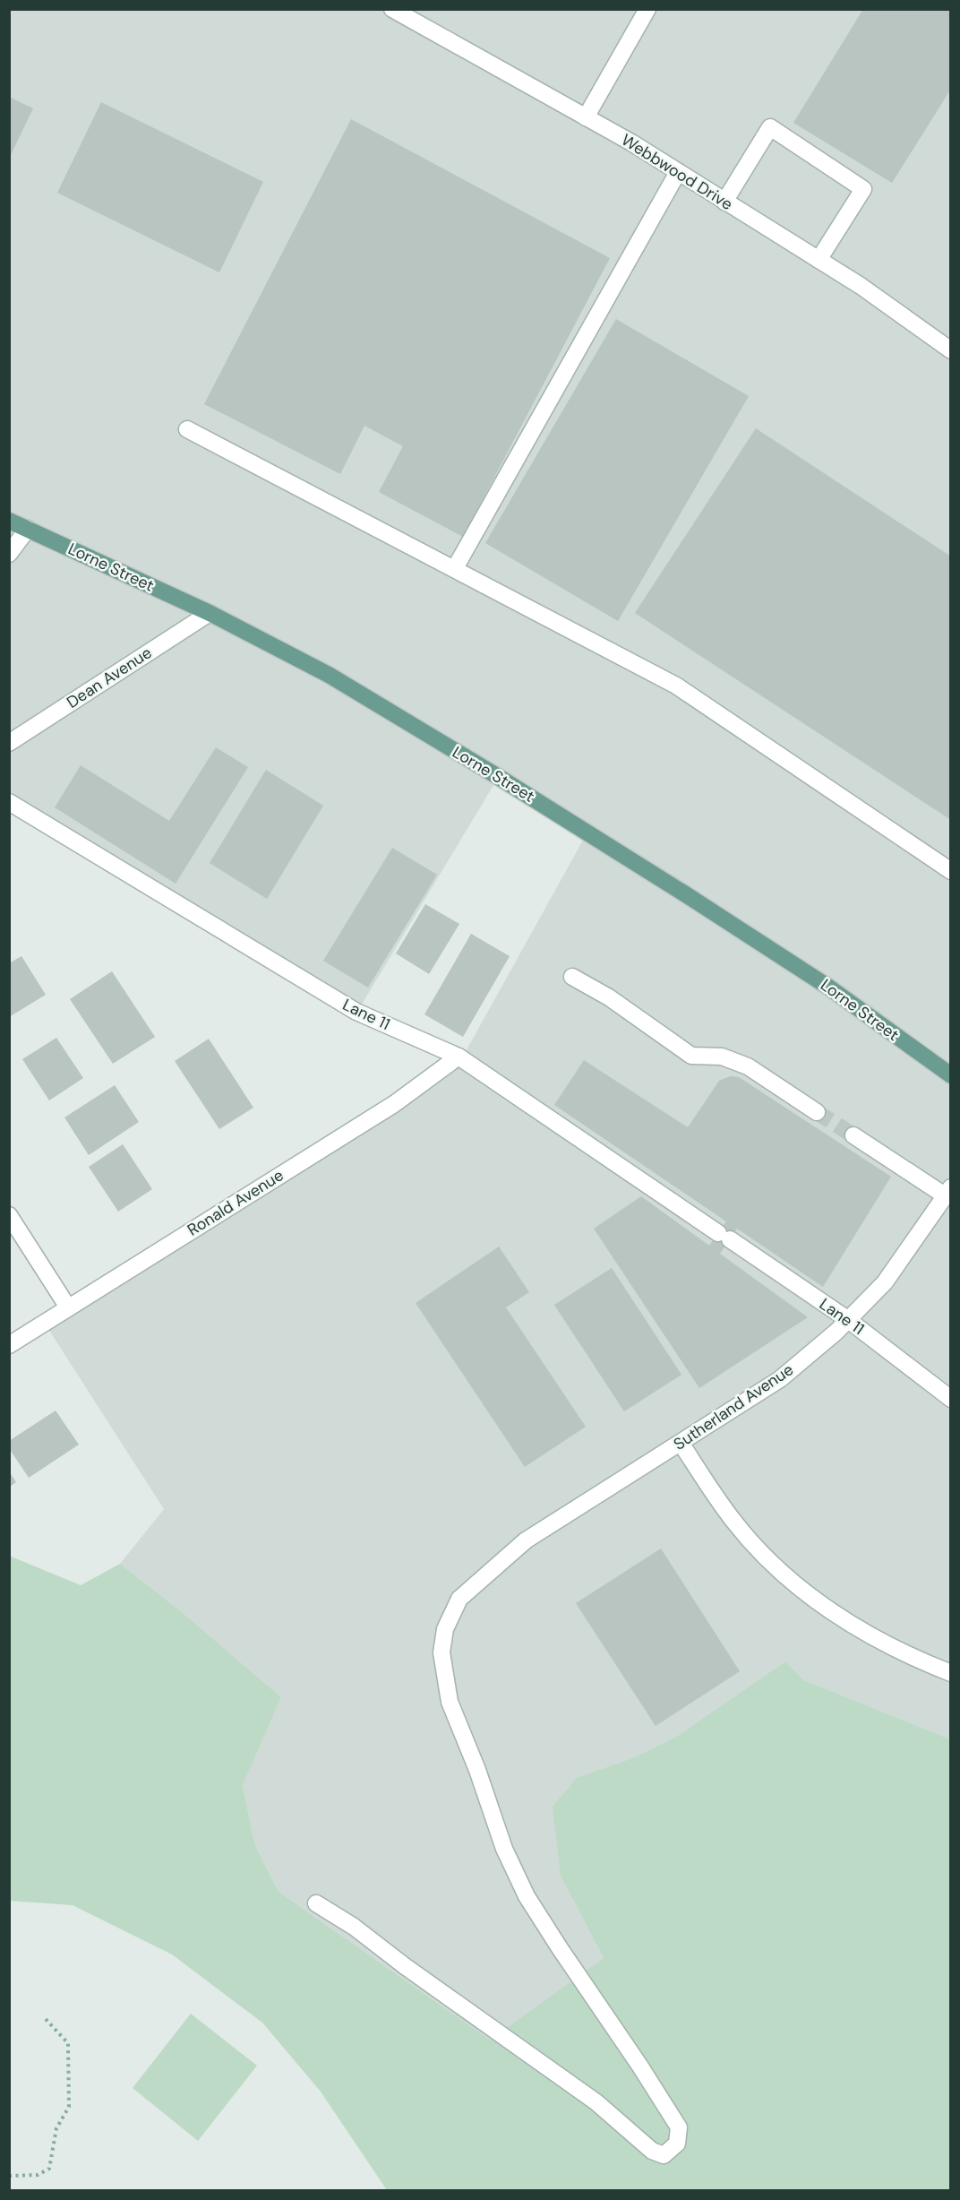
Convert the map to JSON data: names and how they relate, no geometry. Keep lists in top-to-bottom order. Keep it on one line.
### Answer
{"streets":{"main road":["Lorne Street"],"street":["Webbwood Drive","Dean Avenue","Lane 11","Ronald Avenue","Sutherland Avenue"]},"crossings":[["Lorne Street","Dean Avenue"],["Lane 11","Ronald Avenue"],["Lane 11","Sutherland Avenue"]]}
